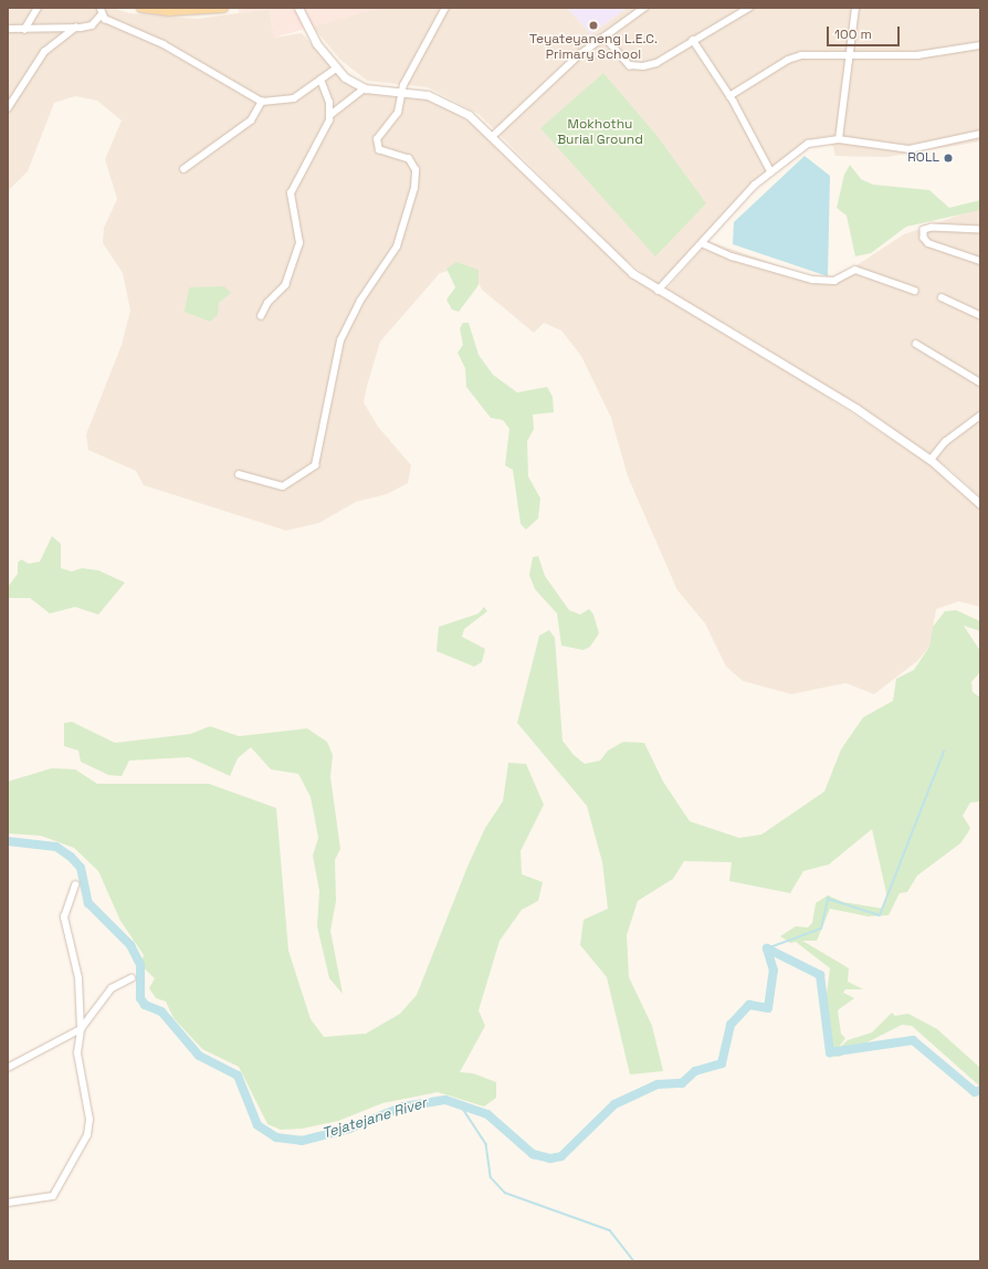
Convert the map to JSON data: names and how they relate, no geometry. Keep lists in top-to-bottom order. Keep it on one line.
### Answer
{"water":["Tejatejane River"],"parks":["Mokhothu Burial Ground"],"places":["Teyateyaneng L.E.C. Primary School","ROLL"],"scale_bar":"100 m"}
